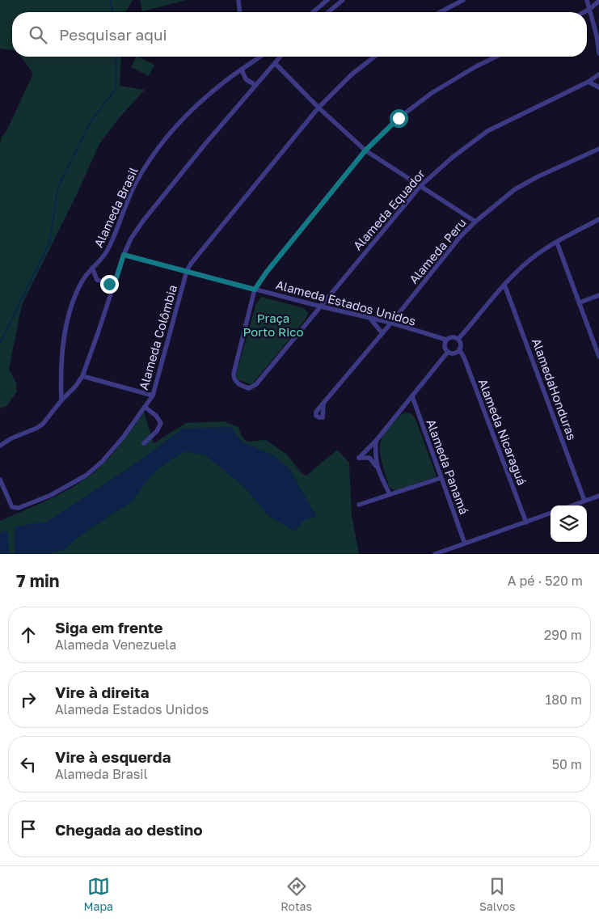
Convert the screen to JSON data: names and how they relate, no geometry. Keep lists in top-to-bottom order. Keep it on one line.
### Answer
{"streets":{"street":["Alameda Brasil","Alameda Equador","Alameda Peru","Alameda Estados Unidos","Alameda Colômbia","AlamedaHonduras","Alameda Nicaraguá","Alameda Panamá"]},"crossings":[["Alameda Equador","Alameda Estados Unidos"],["Alameda Peru","Alameda Estados Unidos"],["Alameda Estados Unidos","Alameda Colômbia"],["Alameda Estados Unidos","Alameda Nicaraguá"]],"parks":["Praça Porto Rico"],"page":{"search":"Pesquisar aqui","heading":["7 min","A pé · 520 m"],"list":[["Siga em frente","Alameda Venezuela","290 m"],["Vire à direita","Alameda Estados Unidos","180 m"],["Vire à esquerda","Alameda Brasil","50 m"],"Chegada ao destino"],"nav":["Mapa","Rotas","Salvos"]}}
